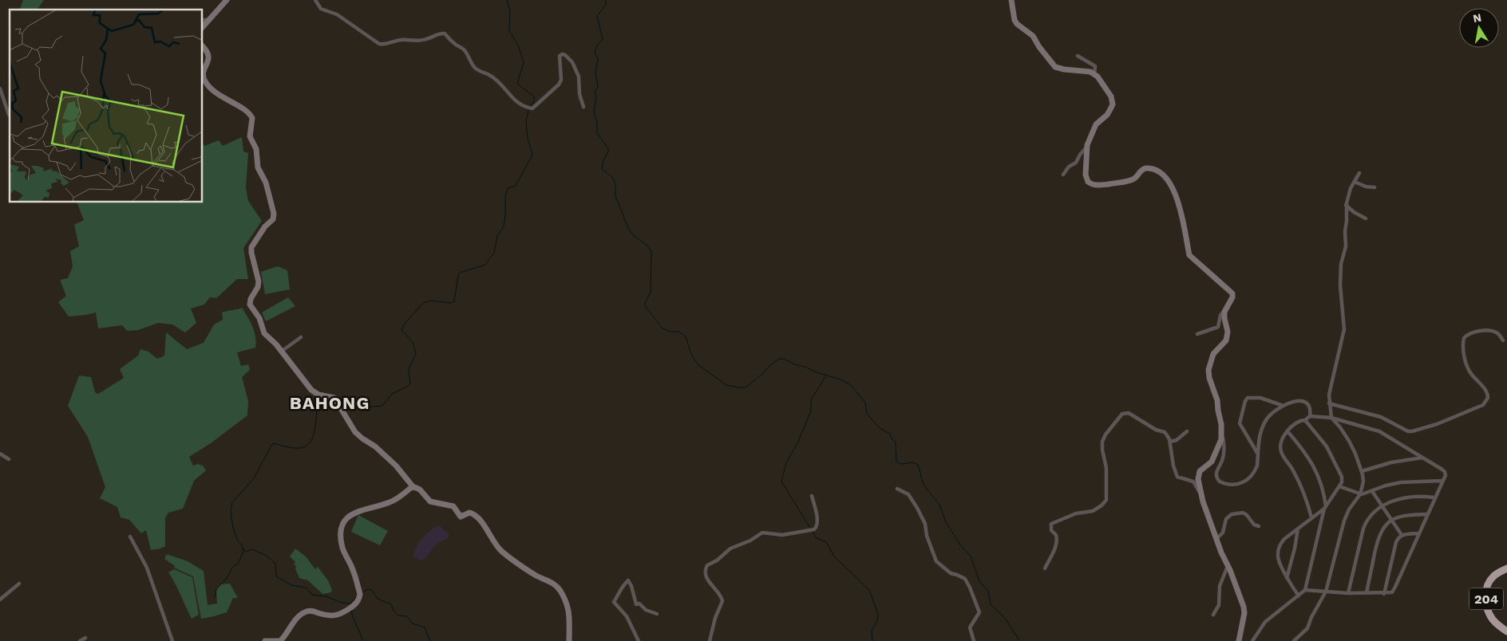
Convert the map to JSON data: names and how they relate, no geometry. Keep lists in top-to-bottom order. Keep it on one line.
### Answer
{"streets":{"highway":["204"]},"districts":["BAHONG"],"north":"top"}
